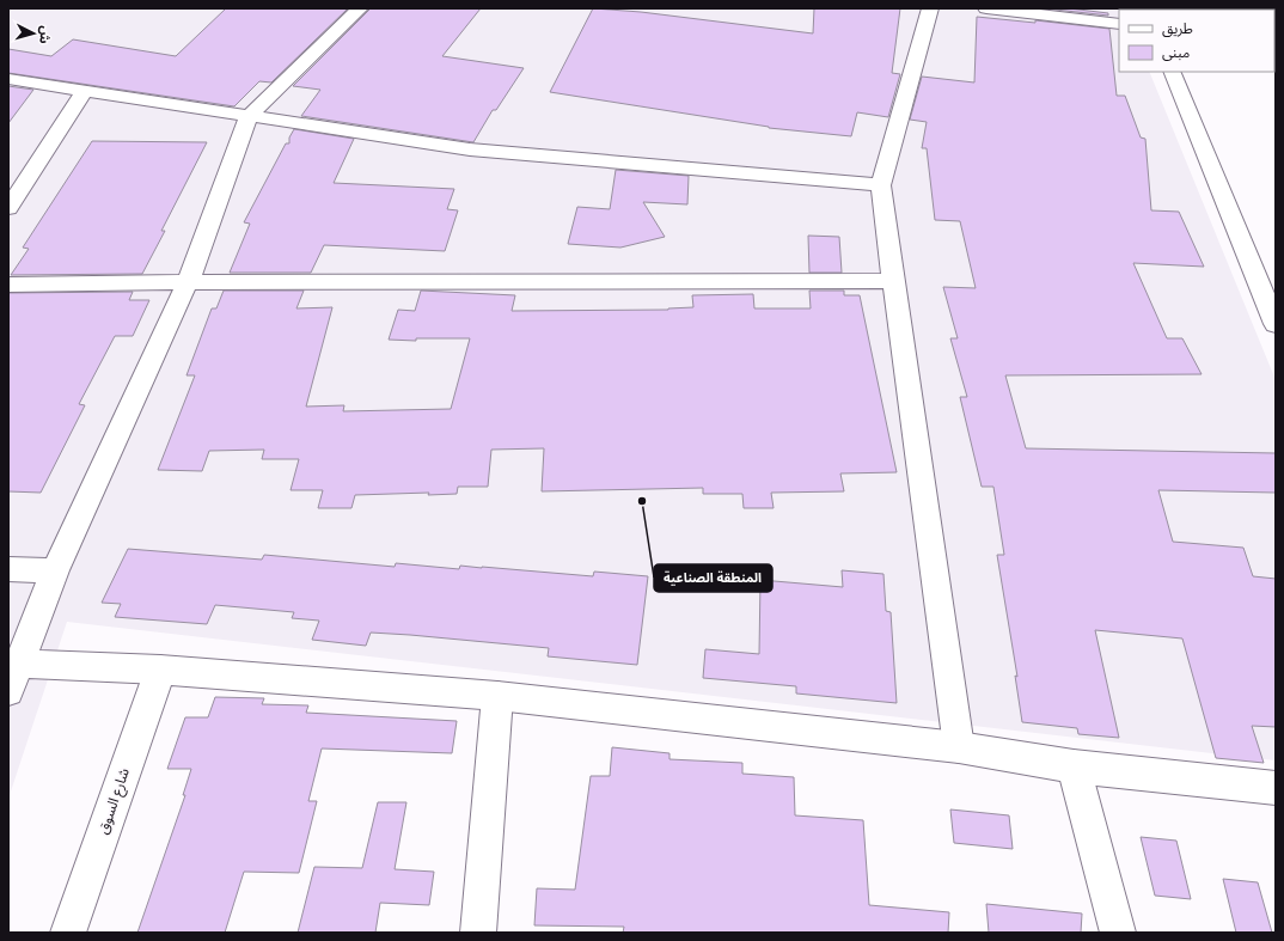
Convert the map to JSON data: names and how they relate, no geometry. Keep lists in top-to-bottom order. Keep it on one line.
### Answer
{"streets":{"street":["شارع السوق"]},"places":["المنطقة الصناعية"],"legend":["طريق","مبنى"],"north":"right"}
